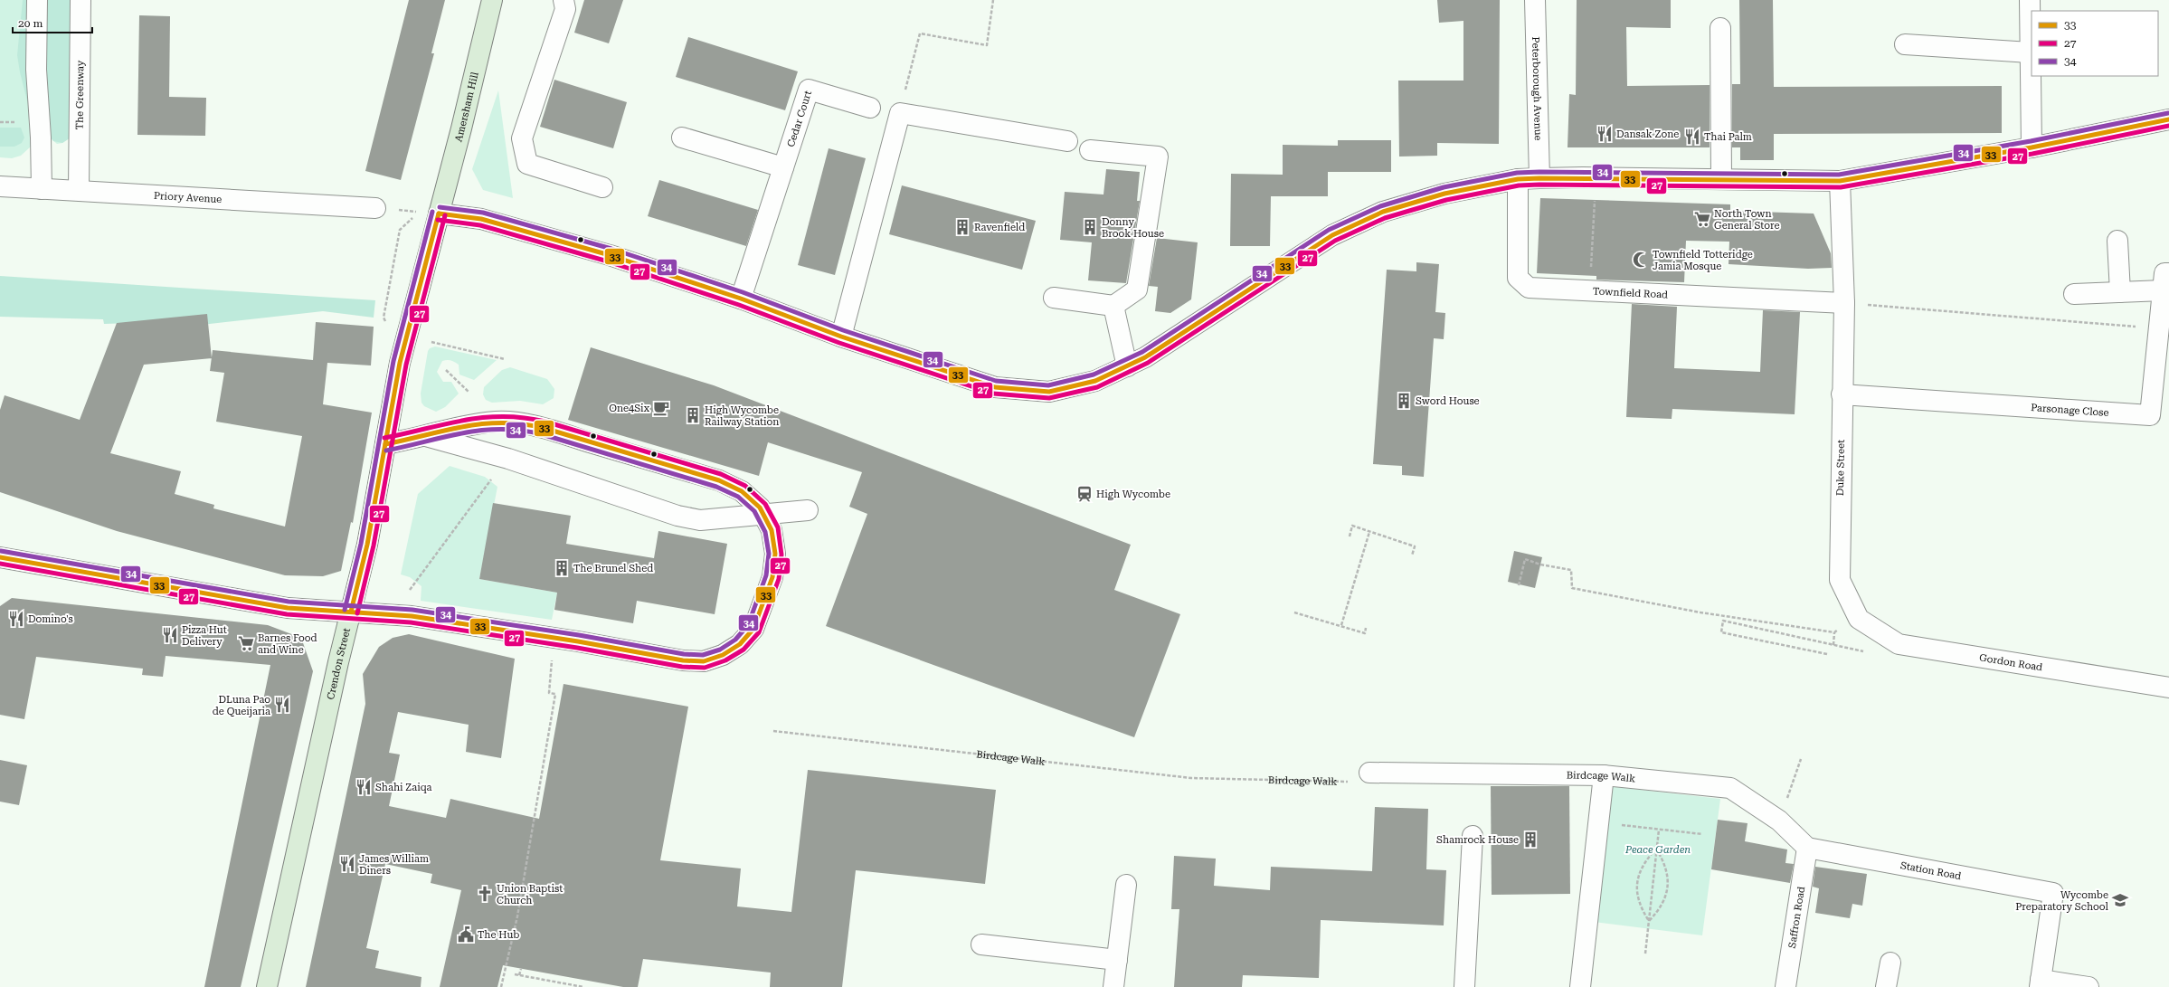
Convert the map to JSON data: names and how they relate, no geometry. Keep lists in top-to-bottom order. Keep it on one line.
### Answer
{"streets":{"main road":["Amersham Hill","Crendon Street"],"street":["Peterborough Avenue","The Greenway","Cedar Court","Priory Avenue","Townfield Road","Parsonage Close","Duke Street","Gordon Road","Birdcage Walk","Station Road","Saffron Road"]},"crossings":[["The Greenway","Priory Avenue"],["Amersham Hill","Crendon Street"],["Townfield Road","Duke Street"],["Parsonage Close","Duke Street"],["Duke Street","Gordon Road"],["Birdcage Walk","Station Road"],["Birdcage Walk","Saffron Road"],["Station Road","Saffron Road"]],"parks":["Peace Garden"],"places":{"restaurant":["Dansak Zone","Thai Palm","Domino's","Pizza Hut Delivery","DLuna Pao de Queijaria","Shahi Zaiqa","James William Diners"],"supermarket":["North Town General Store","Barnes Food and Wine"],"building":["Ravenfield","Donny Brook House","Sword House","High Wycombe Railway Station","The Brunel Shed","Shamrock House"],"mosque":["Townfield Totteridge Jamia Mosque"],"cafe":["One4Six"],"station":["High Wycombe"],"church":["Union Baptist Church"],"school or university":["Wycombe Preparatory School"],"public building":["The Hub"]},"lines":["transit line 34","transit line 33","transit line 27"],"legend":["33","27","34"],"scale_bar":"20 m"}
